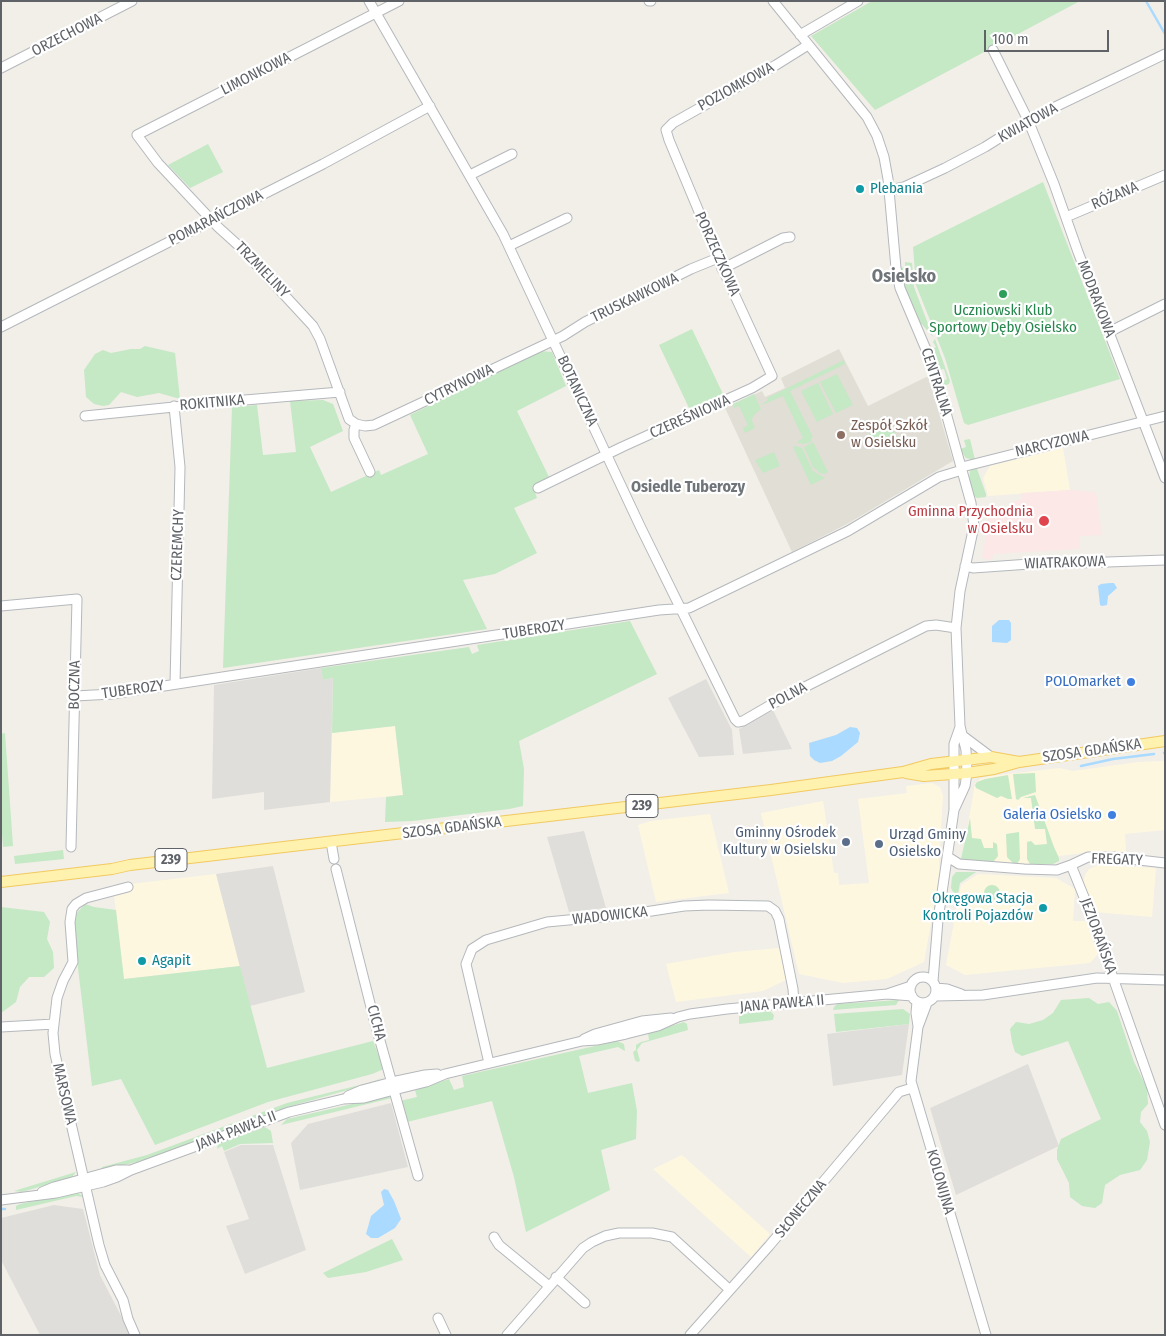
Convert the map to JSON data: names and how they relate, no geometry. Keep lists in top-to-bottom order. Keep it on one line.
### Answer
{"streets":{"main road":["SZOSA GDAŃSKA","239"],"street":["ORZECHOWA","LIMONKOWA","POZIOMKOWA","KWIATOWA","RÓŻANA","POMARAŃCZOWA","PORZECZKOWA","TRZMIELINY","TRUSKAWKOWA","MODRAKOWA","CENTRALNA","CYTRYNOWA","BOTANICZNA","ROKITNIKA","CZEREŚNIOWA","NARCYZOWA","CZEREMCHY","WIATRAKOWA","TUBEROZY","BOCZNA","POLNA","FREGATY","WADOWICKA","JEZIORAŃSKA","JANA PAWŁA II","CICHA","MARSOWA","KOLONIJNA","SŁONECZNA"]},"crossings":[["LIMONKOWA","TRZMIELINY"],["LIMONKOWA","BOTANICZNA"],["POZIOMKOWA","PORZECZKOWA"],["POZIOMKOWA","CENTRALNA"],["KWIATOWA","MODRAKOWA"],["KWIATOWA","CENTRALNA"],["RÓŻANA","MODRAKOWA"],["POMARAŃCZOWA","TRZMIELINY"],["POMARAŃCZOWA","BOTANICZNA"],["PORZECZKOWA","TRUSKAWKOWA"],["PORZECZKOWA","CZEREŚNIOWA"],["TRZMIELINY","CYTRYNOWA"],["TRZMIELINY","ROKITNIKA"],["TRUSKAWKOWA","CYTRYNOWA"],["TRUSKAWKOWA","BOTANICZNA"],["MODRAKOWA","NARCYZOWA"],["CENTRALNA","NARCYZOWA"],["CENTRALNA","WIATRAKOWA"],["CENTRALNA","TUBEROZY"],["CENTRALNA","POLNA"],["CENTRALNA","SZOSA GDAŃSKA"],["CYTRYNOWA","BOTANICZNA"],["BOTANICZNA","CZEREŚNIOWA"],["BOTANICZNA","TUBEROZY"],["BOTANICZNA","POLNA"],["ROKITNIKA","CZEREMCHY"],["NARCYZOWA","TUBEROZY"],["CZEREMCHY","TUBEROZY"],["TUBEROZY","BOCZNA"],["TUBEROZY","POLNA"],["FREGATY","JEZIORAŃSKA"],["WADOWICKA","JANA PAWŁA II"],["JANA PAWŁA II","CICHA"],["JANA PAWŁA II","MARSOWA"],["JANA PAWŁA II","KOLONIJNA"],["KOLONIJNA","SŁONECZNA"]],"districts":["Osielsko","Osiedle Tuberozy"],"places":["Plebania","Uczniowski Klub Sportowy Dęby Osielsko","Zespół Szkół w Osielsku","Gminna Przychodnia w Osielsku","POLOmarket","Galeria Osielsko","Gminny Ośrodek Kultury w Osielsku","Urząd Gminy Osielsko","Okręgowa Stacja Kontroli Pojazdów","Agapit"],"scale_bar":"100 m"}
